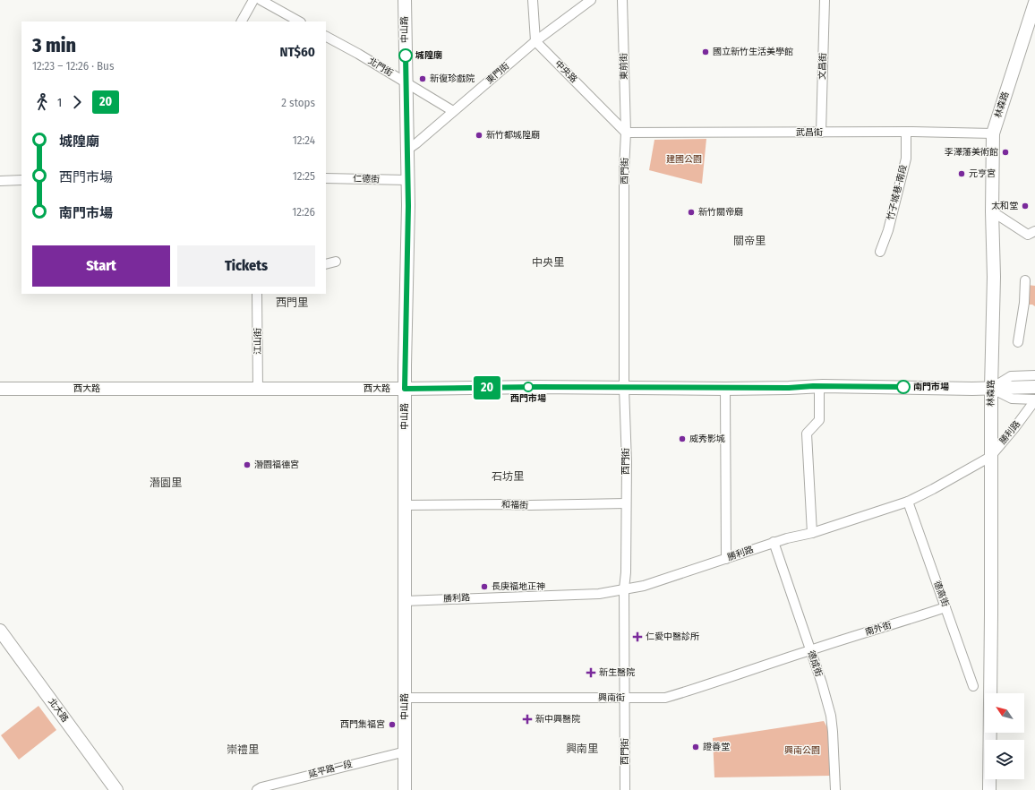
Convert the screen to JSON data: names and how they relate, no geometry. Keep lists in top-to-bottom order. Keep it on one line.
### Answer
{"streets":{"street":["中山路","東前街","文昌街","北門街","中央路","東門街","林森路","武昌街","西門街","仁德街","竹子城巷-南段","江山街","西大路","勝利路","和福街","德高街","南外街","德成街","興南街","北大路","延平路一段"]},"crossings":[["中山路","北門街"],["中山路","東門街"],["中山路","仁德街"],["中山路","西大路"],["中山路","勝利路"],["中山路","和福街"],["中山路","興南街"],["中山路","延平路一段"],["東前街","中央路"],["東前街","武昌街"],["東前街","西門街"],["文昌街","武昌街"],["北門街","東門街"],["中央路","東門街"],["中央路","武昌街"],["中央路","西門街"],["林森路","武昌街"],["林森路","西大路"],["林森路","勝利路"],["武昌街","西門街"],["武昌街","竹子城巷-南段"],["西門街","西大路"],["西門街","勝利路"],["西門街","和福街"],["西門街","興南街"],["江山街","西大路"],["勝利路","德高街"],["勝利路","德成街"],["德高街","南外街"],["南外街","德成街"],["南外街","興南街"],["德成街","興南街"]],"districts":["關帝里","中央里","西門里","石坊里","潛園里","興南里","崇禮里"],"parks":["建國公園","興南公園"],"places":{"other":["國立新竹生活美學館","城隍廟","新復珍戲院","新竹都城隍廟","李澤藩美術館","元亨宮","太和堂","新竹關帝廟","西門市場","南門市場","威秀影城","潛園福德宮","長庚福地正神","西門集福宮","證善堂"],"health":["仁愛中醫診所","新生醫院","新中興醫院"]},"lines":["bus line 20"],"north":"top left","page":{"on_map":"20","heading":["3 min","12:23 – 12:26 · Bus","NT$60"],"legs":["1","20","2 stops"],"list":[{"name":"城隍廟","value":"12:24"},{"name":"西門市場","value":"12:25"},{"name":"南門市場","value":"12:26"}],"buttons":["Start","Tickets"]}}
